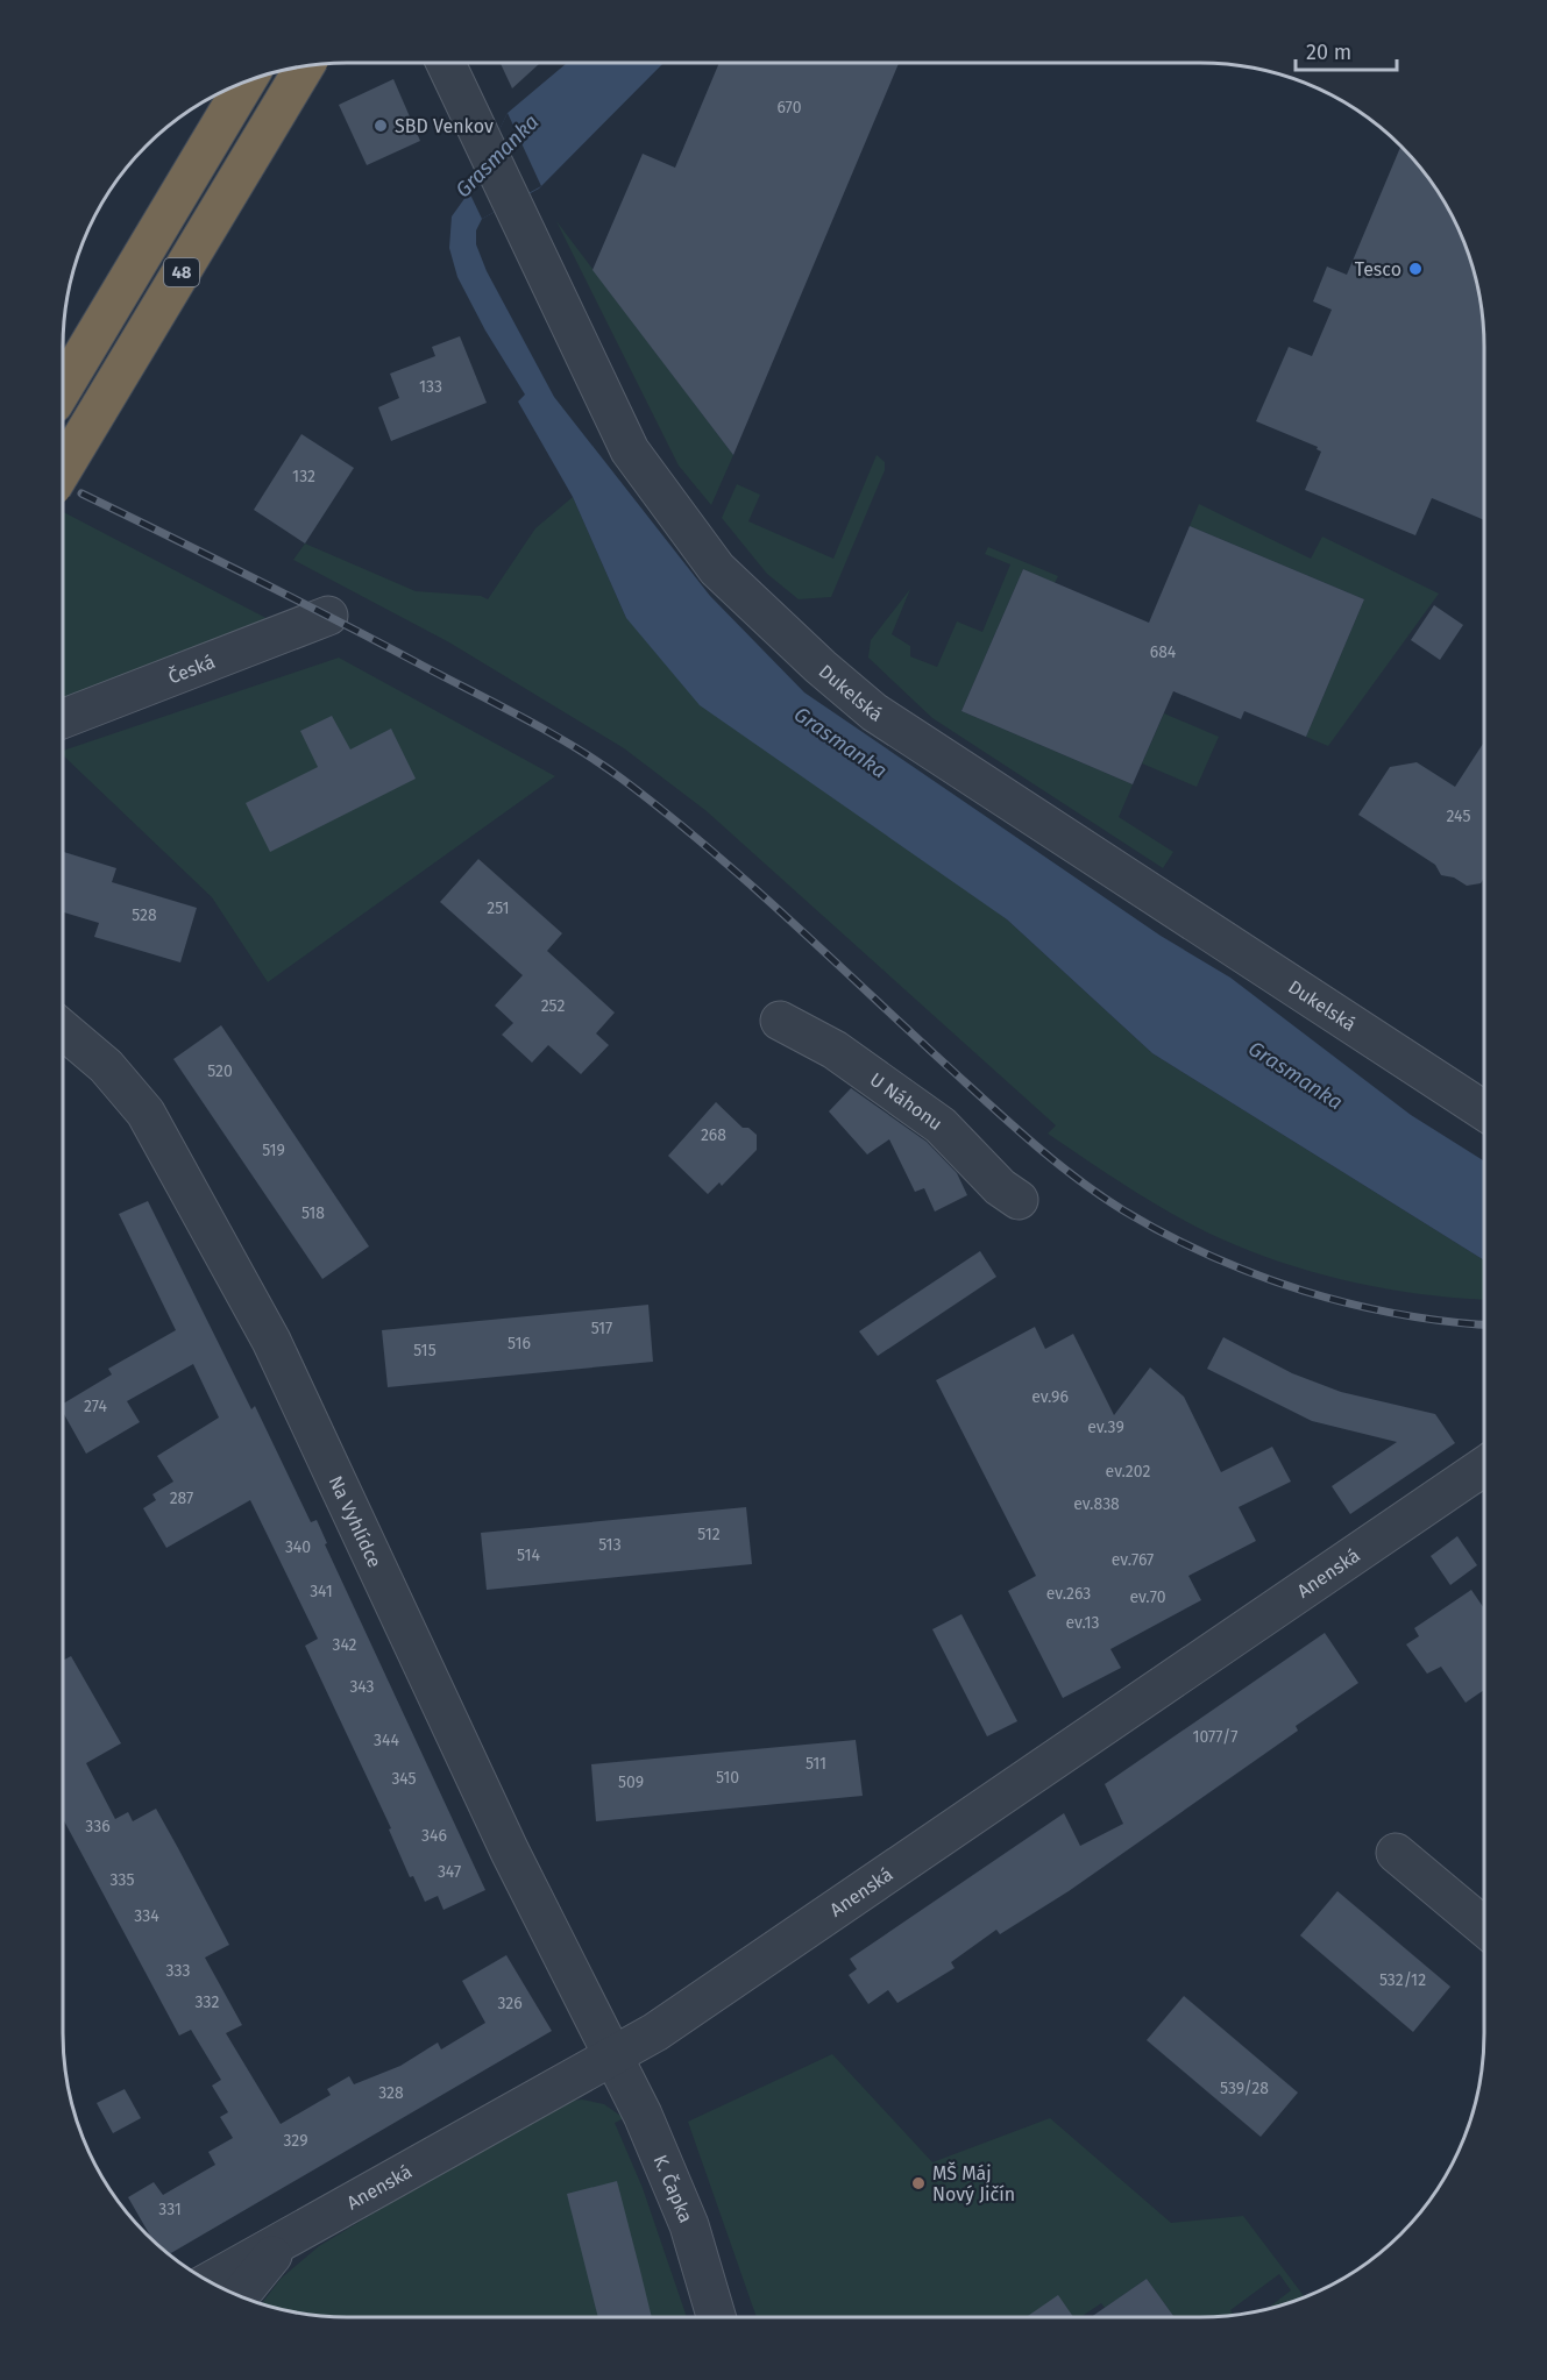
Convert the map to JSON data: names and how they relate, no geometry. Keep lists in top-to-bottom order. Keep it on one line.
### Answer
{"streets":{"highway":["48"],"street":["Česká","Dukelská","U Náhonu","Na Vyhlídce","Anenská","K. Čapka"]},"crossings":[["Na Vyhlídce","Anenská"],["Na Vyhlídce","K. Čapka"],["Anenská","K. Čapka"]],"water":["Grasmanka"],"places":["SBD Venkov","Tesco","MŠ Máj Nový Jičín"],"house_numbers":["670","133","132","684","245","251","528","252","520","268","519","518","517","516","515","ev.96","274","ev.39","ev.202","287","ev.838","512","513","340","514","ev.767","341","ev.263","ev.70","ev.13","342","343","1077/7","344","511","510","345","509","336","346","347","335","334","333","532/12","332","326","539/28","328","329","331"],"scale_bar":"20 m"}
